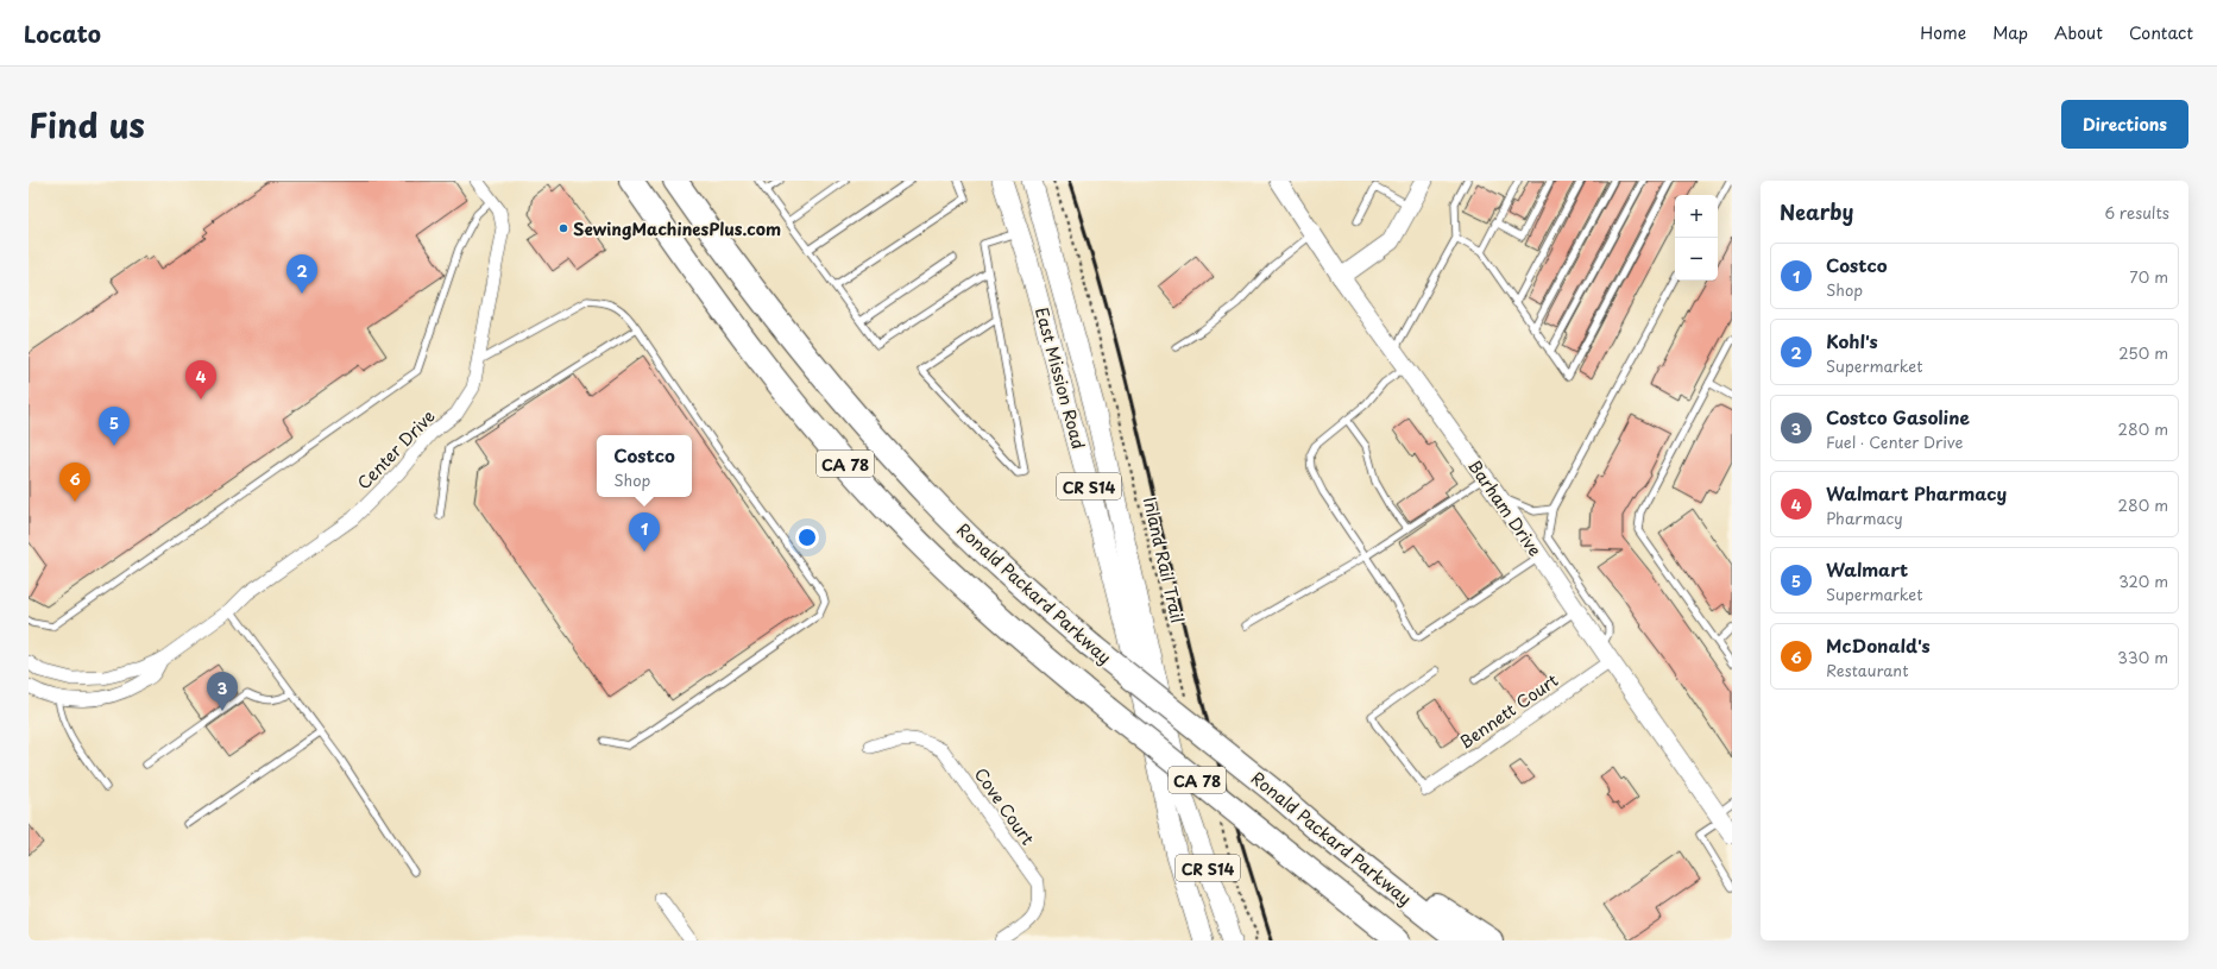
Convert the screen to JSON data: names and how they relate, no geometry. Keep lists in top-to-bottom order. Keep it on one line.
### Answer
{"streets":{"highway":["CA 78","Ronald Packard Parkway"],"main road":["East Mission Road","CR S14"],"street":["Center Drive","Barham Drive","Bennett Court","Cove Court"],"path":["Inland Rail Trail"]},"crossings":[["Barham Drive","Bennett Court"]],"places":["SewingMachinesPlus.com"],"page":{"header":"Locato","nav":["Home","Map","About","Contact"],"title":"Find us","buttons":"Directions","heading":["Nearby","6 results"],"map_buttons":["+","−"],"list":[{"mark":"1","name":"Costco","note":"Shop","value":"70 m"},{"mark":"2","name":"Kohl's","note":"Supermarket","value":"250 m"},{"mark":"3","name":"Costco Gasoline","note":"Fuel · Center Drive","value":"280 m"},{"mark":"4","name":"Walmart Pharmacy","note":"Pharmacy","value":"280 m"},{"mark":"5","name":"Walmart","note":"Supermarket","value":"320 m"},{"mark":"6","name":"McDonald's","note":"Restaurant","value":"330 m"}],"pins":["2","4","5","6","1","3"],"popup":["Costco","Shop"]}}
